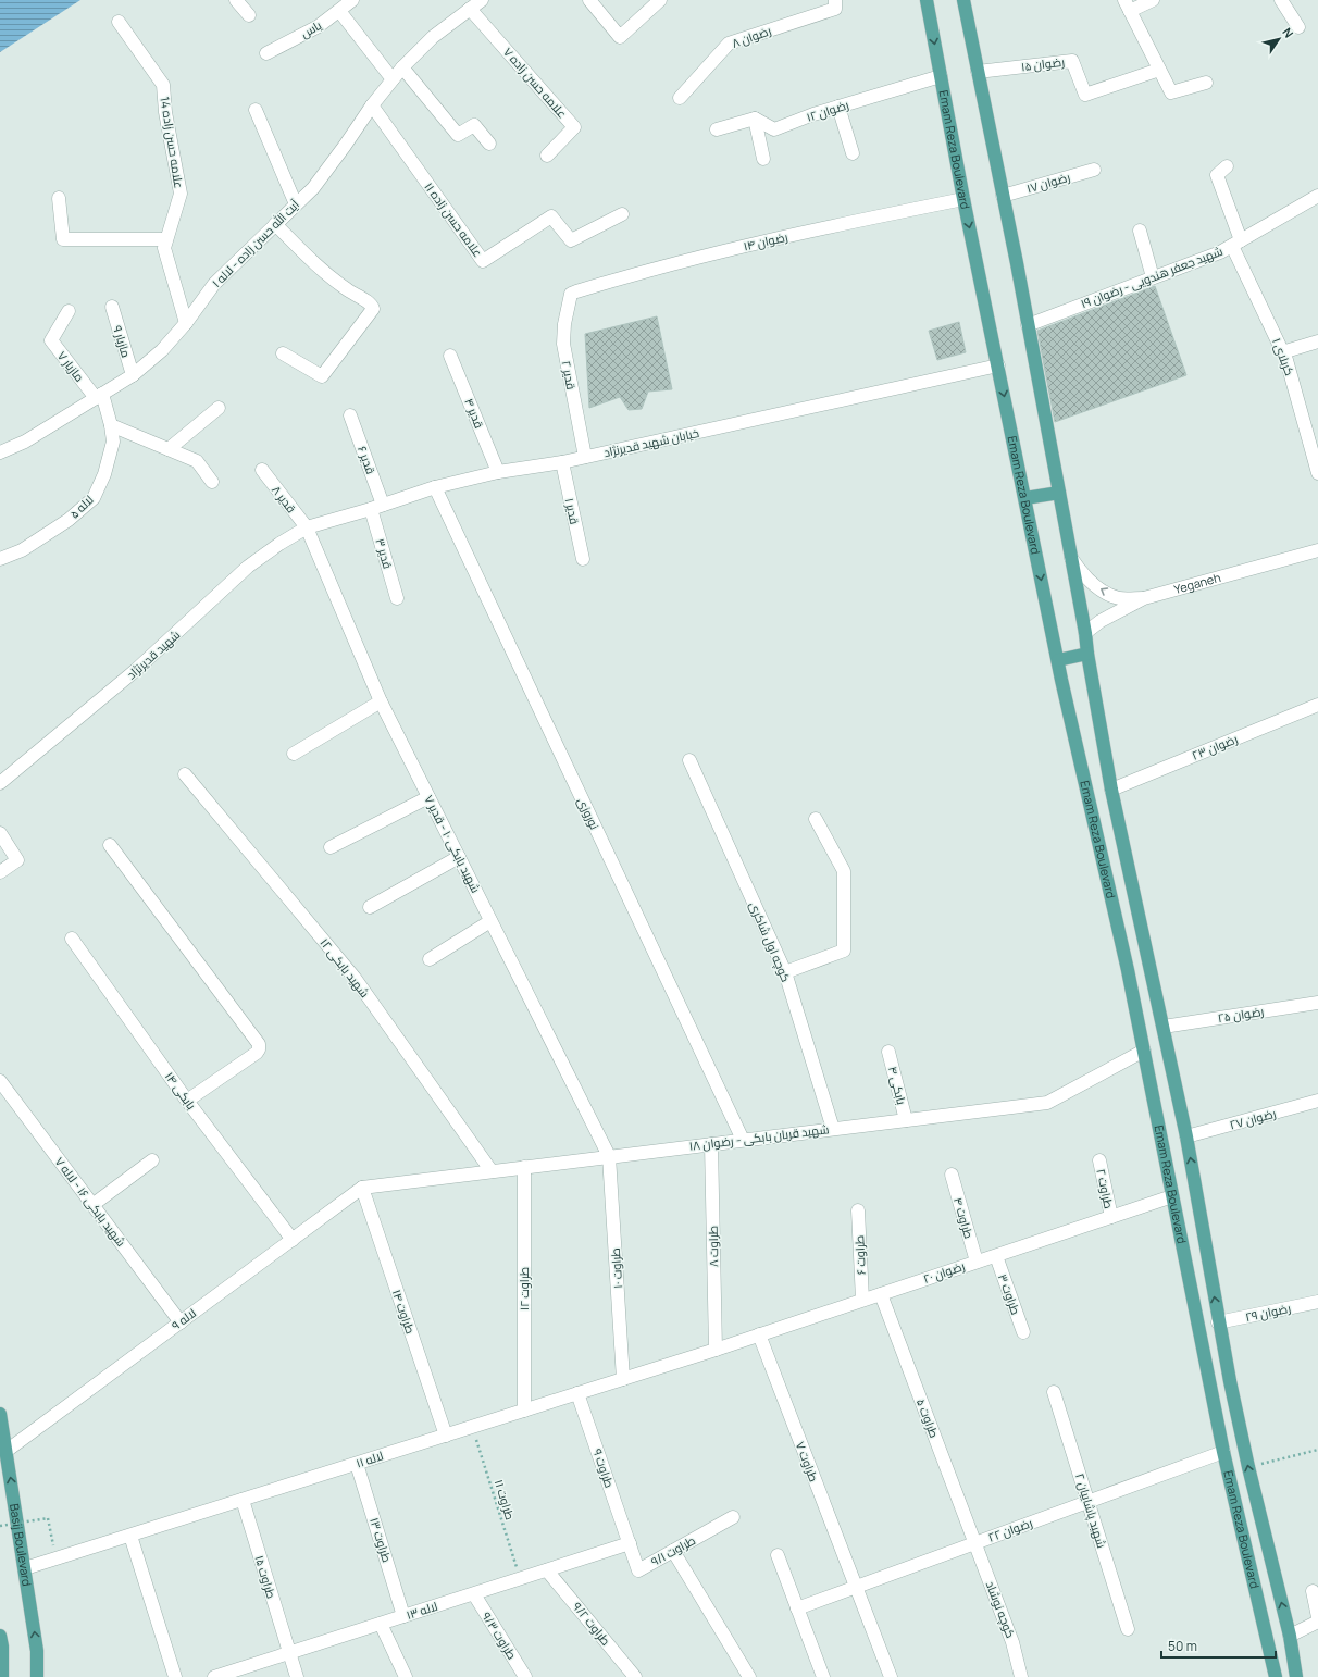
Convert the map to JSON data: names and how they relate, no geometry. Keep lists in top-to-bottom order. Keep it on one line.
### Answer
{"streets":{"main road":["Emam Reza Boulevard","Basij Boulevard"],"street":["یاس","رضوان ۸","رضوان ۱۵","علامه حسن زاده ۷","رضوان ۱۲","علامه حسن زاده 14","رضوان ۱۷","علامه حسن زاده ۱۱","رضوان ۱۴","آیت الله حسن زاده - لاله ۱","شهید جعفر هندویی - رضوان ۱۹","مازیار ۹","کربلای ۱","مازیار ۷","قدیر ۲","قدیر ۴","خيابان شهيد قديرنژاد","قدیر ۶","قدیر ۸","لاله ۵","قدیر ۱","قدیر ۳","Yeganeh","شهید قدیرنژاد","رضوان ۲۳","نوروزی","شهید بابکی ۱۰ - قدیر ۷","کوچه اول شاکری","شهید بابکی ۱۲","رضوان ۲۵","بابکی ۴","بابکی ۱۴","رضوان ۲۷","شهید قربان بابکی - رضوان ۱۸","طراوت ۲","شهید بابکی ۱۶ - لاله ۷","طراوت ۴","طراوت ۸","طراوت ۶","طراوت ۱۰","رضوان ۲۰","طراوت ۱۲","طراوت ۳","طراوت ۱۴","رضوان ۲۹","لاله ۹","طراوت ۵","لاله ۱۱","طراوت ۷","طراوت ۹","شهید پاشاییان ۲","رضوان ۲۲","طراوت ۱۳","طراوت ۹/۱","طراوت ۱۵","کوچه نوشاد","لاله ۱۳","طراوت ۹/۲","طراوت ۹/۳"],"path":["طراوت ۱۱"]},"crossings":[["رضوان ۱۵","Emam Reza Boulevard"],["علامه حسن زاده ۷","آیت الله حسن زاده - لاله ۱"],["رضوان ۱۲","Emam Reza Boulevard"],["علامه حسن زاده 14","آیت الله حسن زاده - لاله ۱"],["Emam Reza Boulevard","رضوان ۱۷"],["Emam Reza Boulevard","رضوان ۱۴"],["Emam Reza Boulevard","شهید جعفر هندویی - رضوان ۱۹"],["Emam Reza Boulevard","خيابان شهيد قديرنژاد"],["Emam Reza Boulevard","Yeganeh"],["Emam Reza Boulevard","رضوان ۲۳"],["Emam Reza Boulevard","رضوان ۲۵"],["Emam Reza Boulevard","رضوان ۲۷"],["Emam Reza Boulevard","شهید قربان بابکی - رضوان ۱۸"],["Emam Reza Boulevard","رضوان ۲۰"],["Emam Reza Boulevard","رضوان ۲۹"],["Emam Reza Boulevard","رضوان ۲۲"],["علامه حسن زاده ۱۱","آیت الله حسن زاده - لاله ۱"],["رضوان ۱۴","قدیر ۲"],["آیت الله حسن زاده - لاله ۱","مازیار ۹"],["آیت الله حسن زاده - لاله ۱","مازیار ۷"],["آیت الله حسن زاده - لاله ۱","لاله ۵"],["شهید جعفر هندویی - رضوان ۱۹","کربلای ۱"],["مازیار ۷","لاله ۵"],["قدیر ۲","خيابان شهيد قديرنژاد"],["قدیر ۴","خيابان شهيد قديرنژاد"],["خيابان شهيد قديرنژاد","قدیر ۶"],["خيابان شهيد قديرنژاد","قدیر ۸"],["خيابان شهيد قديرنژاد","قدیر ۱"],["خيابان شهيد قديرنژاد","قدیر ۳"],["خيابان شهيد قديرنژاد","شهید قدیرنژاد"],["خيابان شهيد قديرنژاد","نوروزی"],["خيابان شهيد قديرنژاد","شهید بابکی ۱۰ - قدیر ۷"],["قدیر ۶","قدیر ۳"],["قدیر ۸","شهید قدیرنژاد"],["قدیر ۸","شهید بابکی ۱۰ - قدیر ۷"],["شهید قدیرنژاد","شهید بابکی ۱۰ - قدیر ۷"],["نوروزی","شهید قربان بابکی - رضوان ۱۸"],["شهید بابکی ۱۰ - قدیر ۷","شهید قربان بابکی - رضوان ۱۸"],["شهید بابکی ۱۰ - قدیر ۷","طراوت ۱۰"],["کوچه اول شاکری","شهید قربان بابکی - رضوان ۱۸"],["شهید بابکی ۱۲","شهید قربان بابکی - رضوان ۱۸"],["بابکی ۴","شهید قربان بابکی - رضوان ۱۸"],["بابکی ۱۴","لاله ۹"],["شهید قربان بابکی - رضوان ۱۸","طراوت ۸"],["شهید قربان بابکی - رضوان ۱۸","طراوت ۱۰"],["شهید قربان بابکی - رضوان ۱۸","طراوت ۱۲"],["شهید قربان بابکی - رضوان ۱۸","طراوت ۱۴"],["شهید قربان بابکی - رضوان ۱۸","لاله ۹"],["طراوت ۲","رضوان ۲۰"],["شهید بابکی ۱۶ - لاله ۷","لاله ۹"],["طراوت ۴","رضوان ۲۰"],["طراوت ۸","رضوان ۲۰"],["طراوت ۸","لاله ۱۱"],["طراوت ۶","رضوان ۲۰"],["طراوت ۱۰","لاله ۱۱"],["رضوان ۲۰","طراوت ۳"],["رضوان ۲۰","طراوت ۵"],["رضوان ۲۰","لاله ۱۱"],["رضوان ۲۰","طراوت ۷"],["طراوت ۱۲","لاله ۱۱"],["طراوت ۱۴","لاله ۹"],["طراوت ۱۴","لاله ۱۱"],["لاله ۹","Basij Boulevard"],["طراوت ۵","رضوان ۲۲"],["طراوت ۵","کوچه نوشاد"],["لاله ۱۱","طراوت ۹"],["لاله ۱۱","طراوت ۱۱"],["لاله ۱۱","طراوت ۱۳"],["لاله ۱۱","Basij Boulevard"],["لاله ۱۱","طراوت ۱۵"],["طراوت ۷","رضوان ۲۲"],["طراوت ۹","طراوت ۹/۱"],["طراوت ۹","لاله ۱۳"],["طراوت ۱۱","لاله ۱۳"],["شهید پاشاییان ۲","رضوان ۲۲"],["رضوان ۲۲","کوچه نوشاد"],["طراوت ۱۳","لاله ۱۳"],["طراوت ۹/۱","لاله ۱۳"],["طراوت ۱۵","لاله ۱۳"],["لاله ۱۳","طراوت ۹/۲"],["لاله ۱۳","طراوت ۹/۳"]],"one_way":["Basij Boulevard"],"scale_bar":"50 m","north":"top right"}
